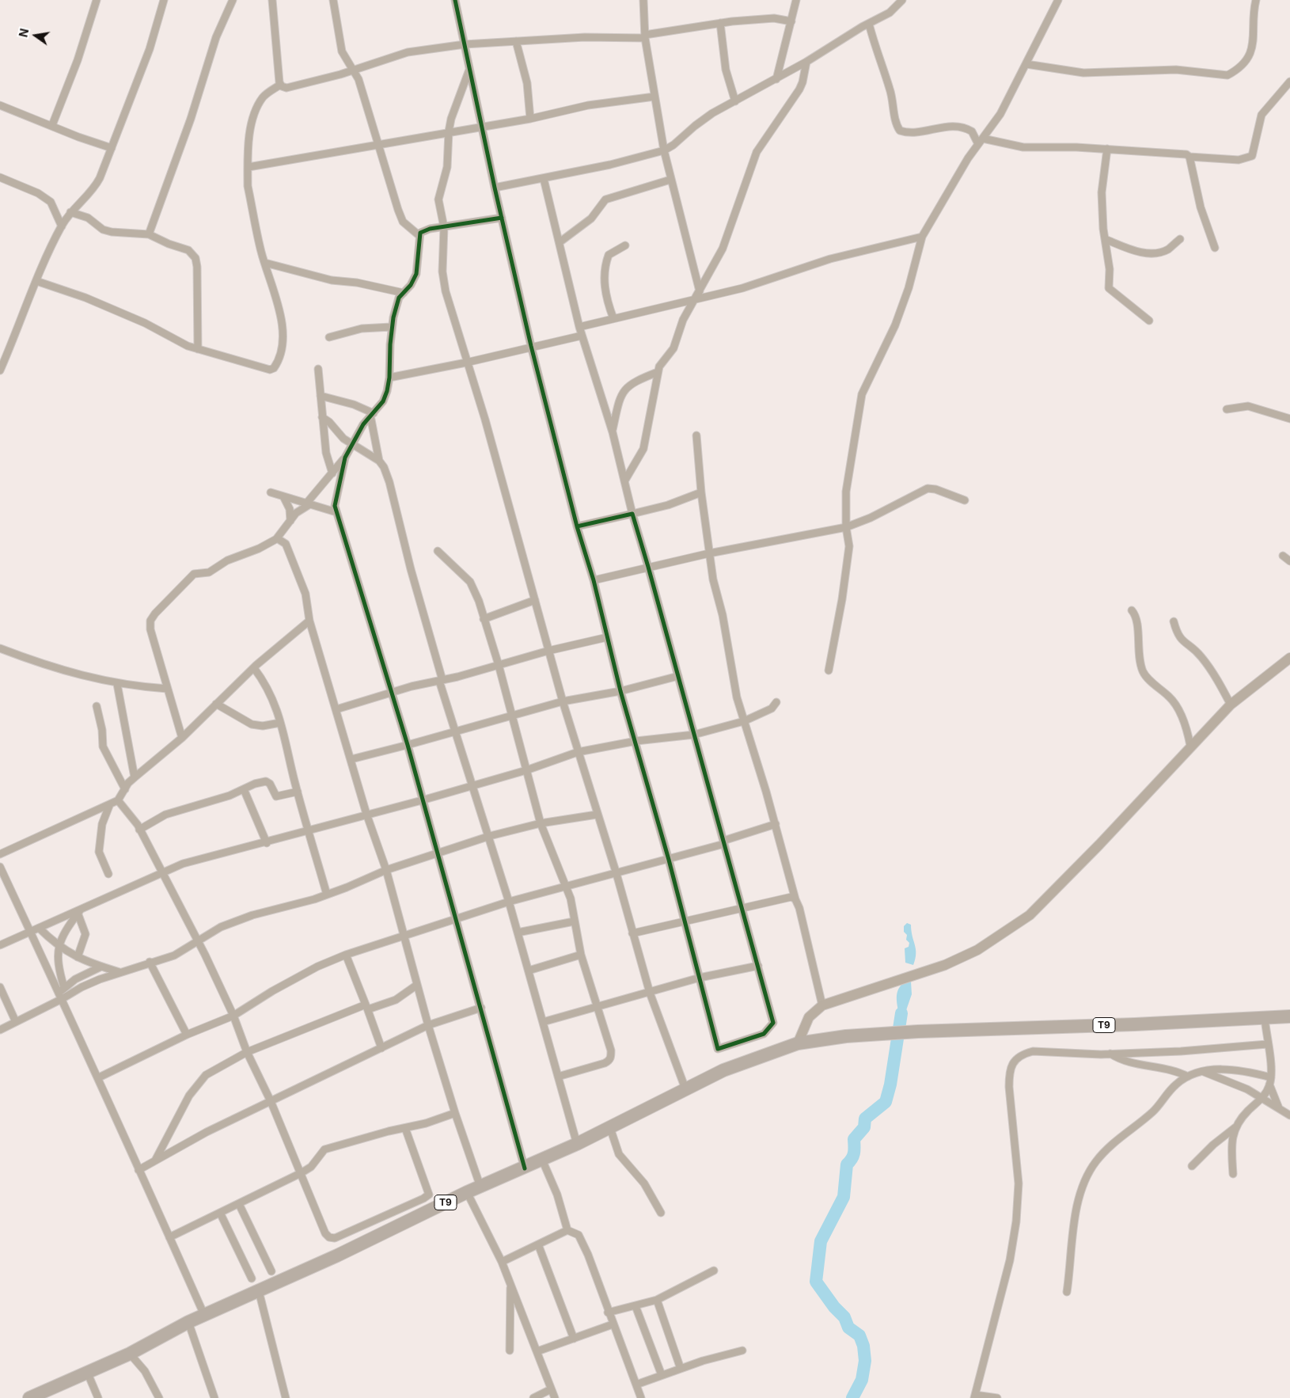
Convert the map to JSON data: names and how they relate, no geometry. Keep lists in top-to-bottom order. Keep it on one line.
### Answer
{"streets":{"highway":["T9"]},"north":"left"}
